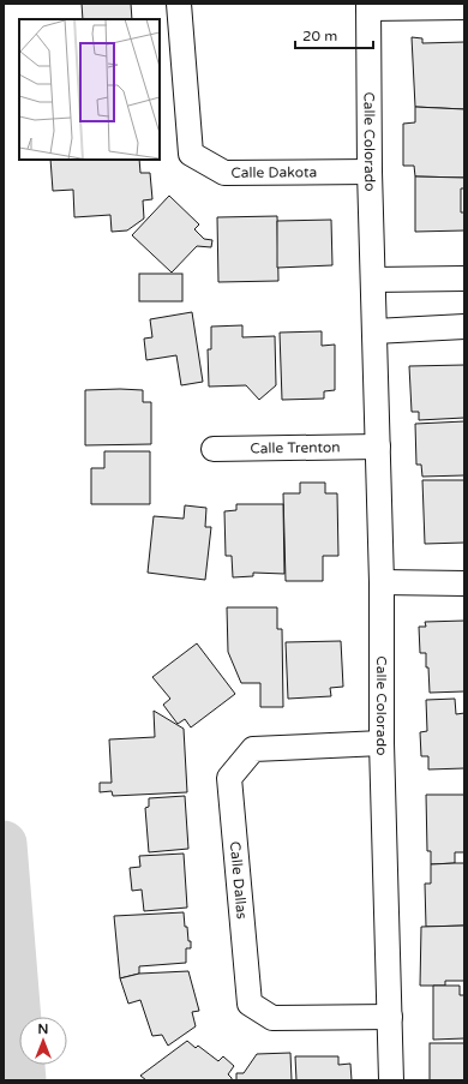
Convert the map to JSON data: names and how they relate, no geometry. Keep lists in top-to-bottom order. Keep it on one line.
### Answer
{"streets":{"street":["Calle Colorado","Calle Dakota","Calle Trenton","Calle Dallas"]},"crossings":[["Calle Colorado","Calle Dakota"],["Calle Colorado","Calle Trenton"],["Calle Colorado","Calle Dallas"]],"scale_bar":"20 m","north":"top"}
